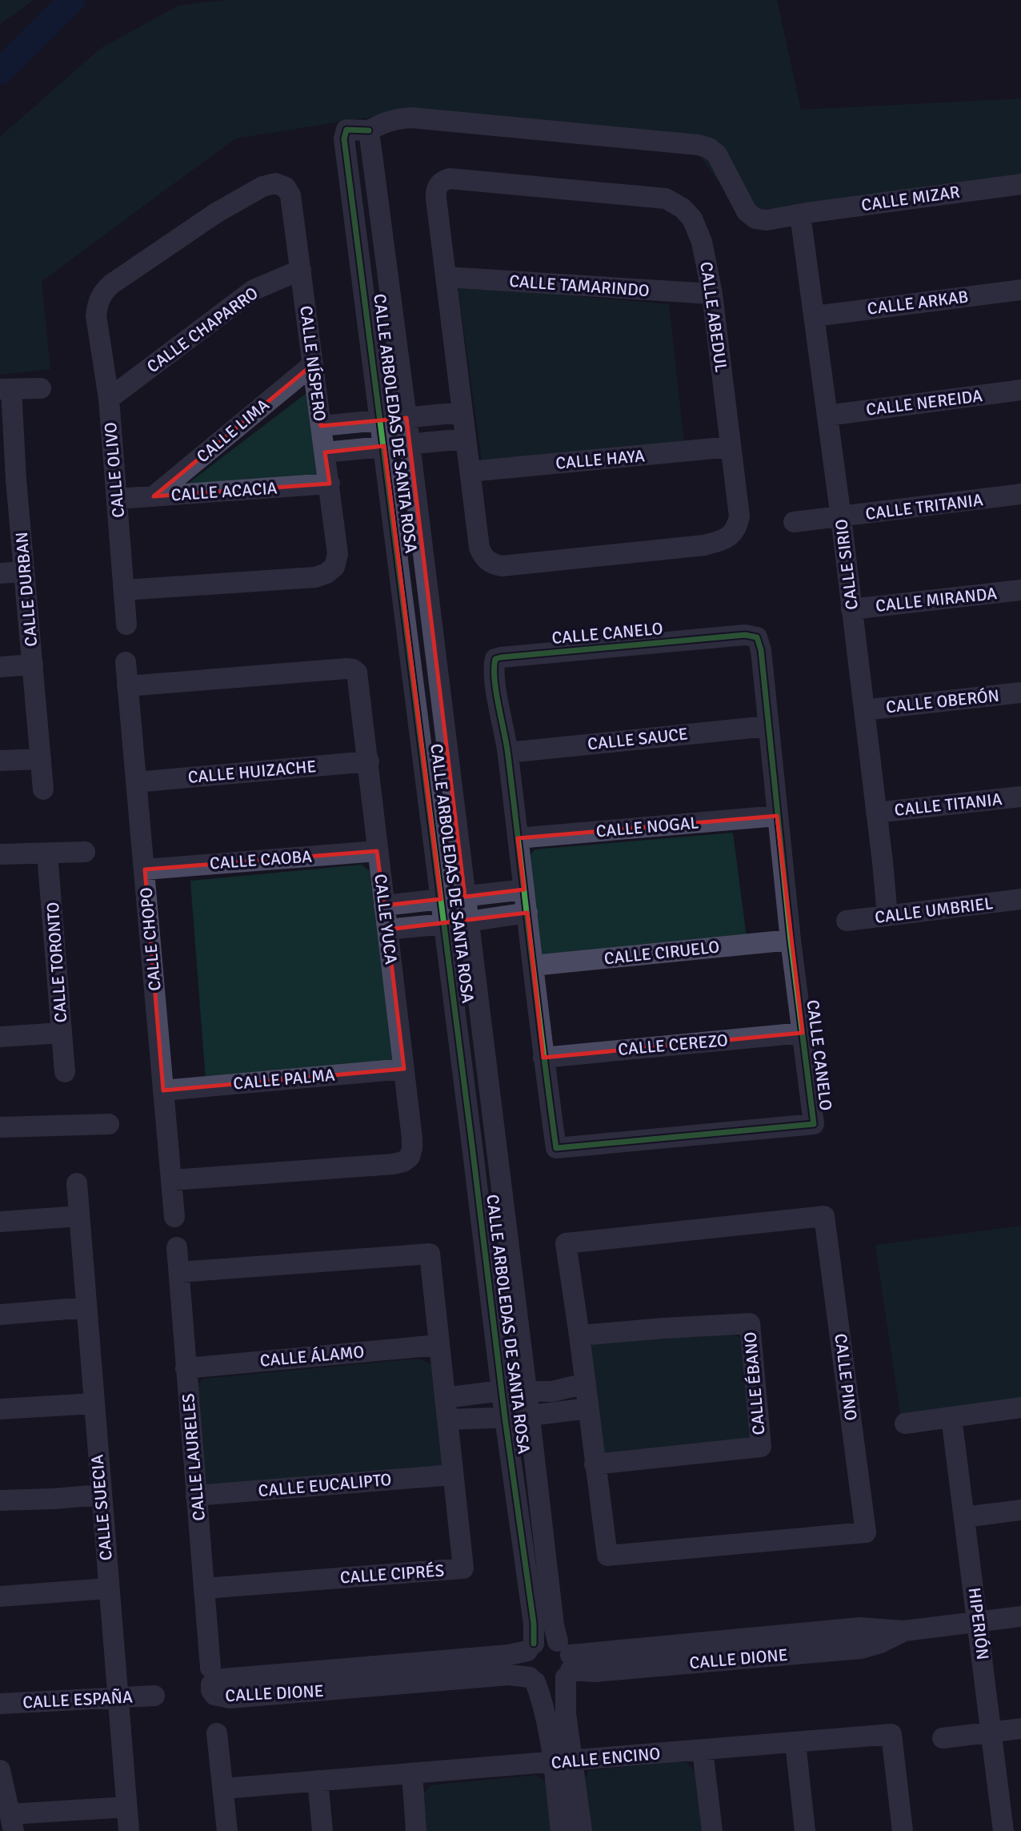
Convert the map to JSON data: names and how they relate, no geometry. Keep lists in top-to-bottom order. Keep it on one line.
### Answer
{"streets":{"street":["CALLE MIZAR","CALLE TAMARINDO","CALLE ARKAB","CALLE ABEDUL","CALLE CHAPARRO","CALLE NÍSPERO","CALLE NEREIDA","CALLE ARBOLEDAS DE SANTA ROSA","CALLE LIMA","CALLE HAYA","CALLE OLIVO","CALLE ACACIA","CALLE TRITANIA","CALLE SIRIO","CALLE DURBAN","CALLE MIRANDA","CALLE CANELO","CALLE OBERÓN","CALLE SAUCE","CALLE HUIZACHE","CALLE TITANIA","CALLE NOGAL","CALLE CAOBA","CALLE UMBRIEL","CALLE YUCA","CALLE CHOPO","CALLE CIRUELO","CALLE TORONTO","CALLE CEREZO","CALLE PALMA","CALLE ÁLAMO","CALLE PINO","CALLE ÉBANO","CALLE LAURELES","CALLE EUCALIPTO","CALLE SUECIA","CALLE CIPRÉS","HIPERIÓN","CALLE DIONE","CALLE ESPAÑA","CALLE ENCINO"]},"crossings":[["CALLE MIZAR","CALLE ARBOLEDAS DE SANTA ROSA"],["CALLE MIZAR","CALLE SIRIO"],["CALLE TAMARINDO","CALLE ABEDUL"],["CALLE ARKAB","CALLE SIRIO"],["CALLE ABEDUL","CALLE HAYA"],["CALLE CHAPARRO","CALLE NÍSPERO"],["CALLE CHAPARRO","CALLE OLIVO"],["CALLE NÍSPERO","CALLE LIMA"],["CALLE NÍSPERO","CALLE OLIVO"],["CALLE NÍSPERO","CALLE ACACIA"],["CALLE NEREIDA","CALLE SIRIO"],["CALLE ARBOLEDAS DE SANTA ROSA","CALLE DIONE"],["CALLE ARBOLEDAS DE SANTA ROSA","CALLE ENCINO"],["CALLE LIMA","CALLE ACACIA"],["CALLE OLIVO","CALLE ACACIA"],["CALLE TRITANIA","CALLE SIRIO"],["CALLE SIRIO","CALLE MIRANDA"],["CALLE SIRIO","CALLE OBERÓN"],["CALLE SIRIO","CALLE TITANIA"],["CALLE SIRIO","CALLE UMBRIEL"],["CALLE CANELO","CALLE SAUCE"],["CALLE CANELO","CALLE NOGAL"],["CALLE CANELO","CALLE CIRUELO"],["CALLE CANELO","CALLE CEREZO"],["CALLE HUIZACHE","CALLE YUCA"],["CALLE HUIZACHE","CALLE CHOPO"],["CALLE CAOBA","CALLE YUCA"],["CALLE CAOBA","CALLE CHOPO"],["CALLE YUCA","CALLE CHOPO"],["CALLE YUCA","CALLE PALMA"],["CALLE CHOPO","CALLE PALMA"],["CALLE ÁLAMO","CALLE LAURELES"],["CALLE ÁLAMO","CALLE CIPRÉS"],["CALLE PINO","CALLE ÉBANO"],["CALLE LAURELES","CALLE EUCALIPTO"],["CALLE LAURELES","CALLE CIPRÉS"],["CALLE EUCALIPTO","CALLE CIPRÉS"],["CALLE SUECIA","CALLE ESPAÑA"],["HIPERIÓN","CALLE DIONE"]]}
